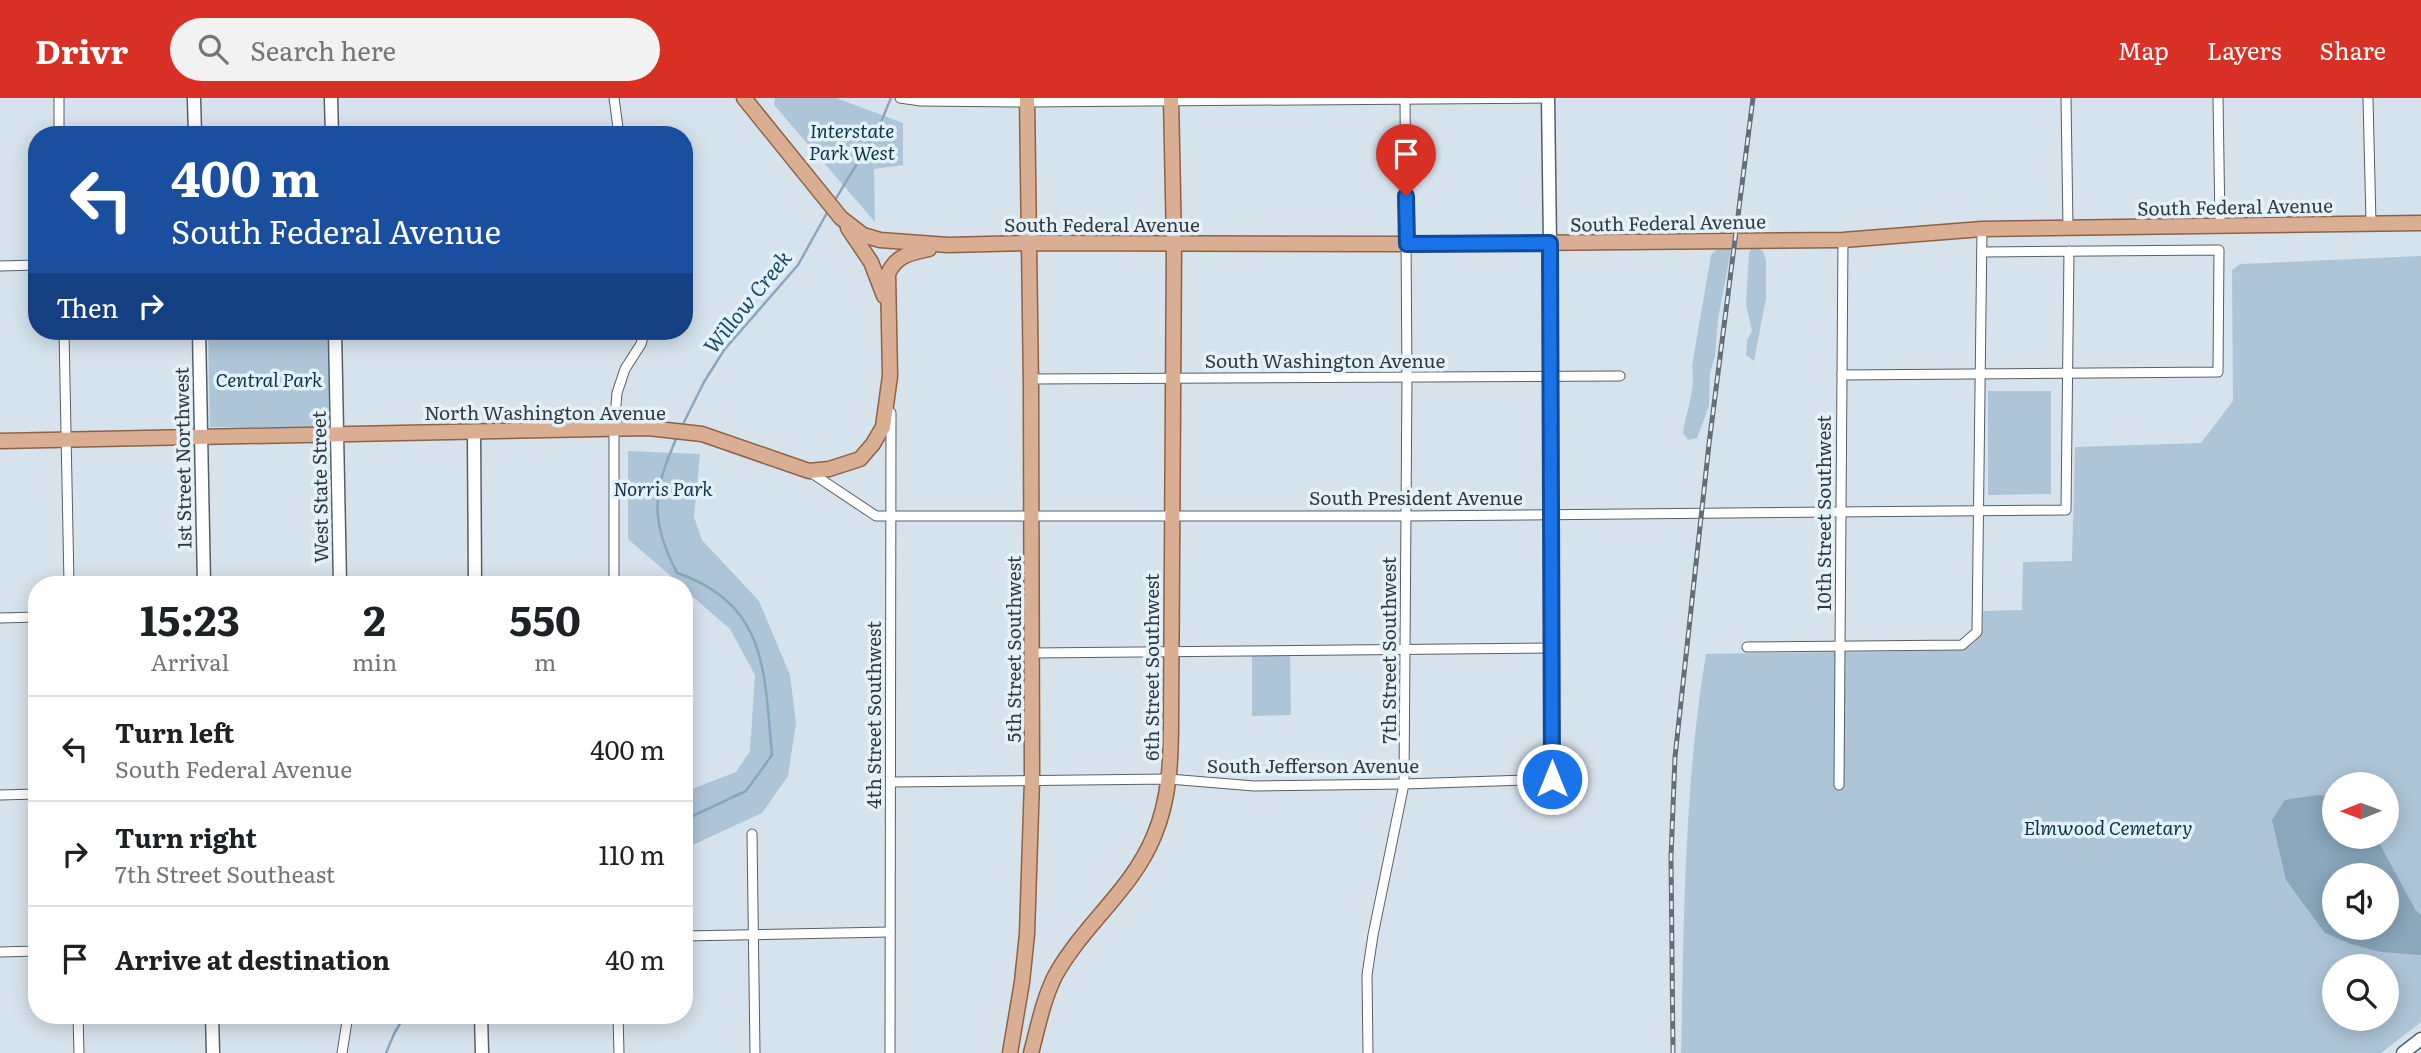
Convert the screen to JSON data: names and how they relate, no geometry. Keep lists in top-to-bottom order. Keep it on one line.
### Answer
{"streets":{"main road":["South Federal Avenue","North Washington Avenue","1st Street Northwest","West State Street","5th Street Southwest","6th Street Southwest"],"street":["South Washington Avenue","South President Avenue","10th Street Southwest","7th Street Southwest","4th Street Southwest","South Jefferson Avenue"]},"crossings":[["South Federal Avenue","North Washington Avenue"],["South Federal Avenue","10th Street Southwest"],["South Federal Avenue","5th Street Southwest"],["South Federal Avenue","7th Street Southwest"],["South Federal Avenue","6th Street Southwest"],["South Washington Avenue","5th Street Southwest"],["South Washington Avenue","7th Street Southwest"],["South Washington Avenue","6th Street Southwest"],["North Washington Avenue","1st Street Northwest"],["North Washington Avenue","West State Street"],["North Washington Avenue","4th Street Southwest"],["South President Avenue","10th Street Southwest"],["South President Avenue","5th Street Southwest"],["South President Avenue","7th Street Southwest"],["South President Avenue","6th Street Southwest"],["South President Avenue","4th Street Southwest"],["5th Street Southwest","South Jefferson Avenue"],["7th Street Southwest","South Jefferson Avenue"],["6th Street Southwest","South Jefferson Avenue"],["4th Street Southwest","South Jefferson Avenue"]],"water":["Willow Creek"],"parks":["Interstate Park West","Central Park","Norris Park","Elmwood Cemetary"],"north":"left","page":{"header":"Drivr","search":"Search here","nav":["Map","Layers","Share"],"turn":["400 m","South Federal Avenue"],"then":"Then","eta":["15:23","Arrival","2","min","550","m"],"list":[{"name":"Turn left","note":"South Federal Avenue","value":"400 m"},{"name":"Turn right","note":"7th Street Southeast","value":"110 m"},{"name":"Arrive at destination","value":"40 m"}]}}
